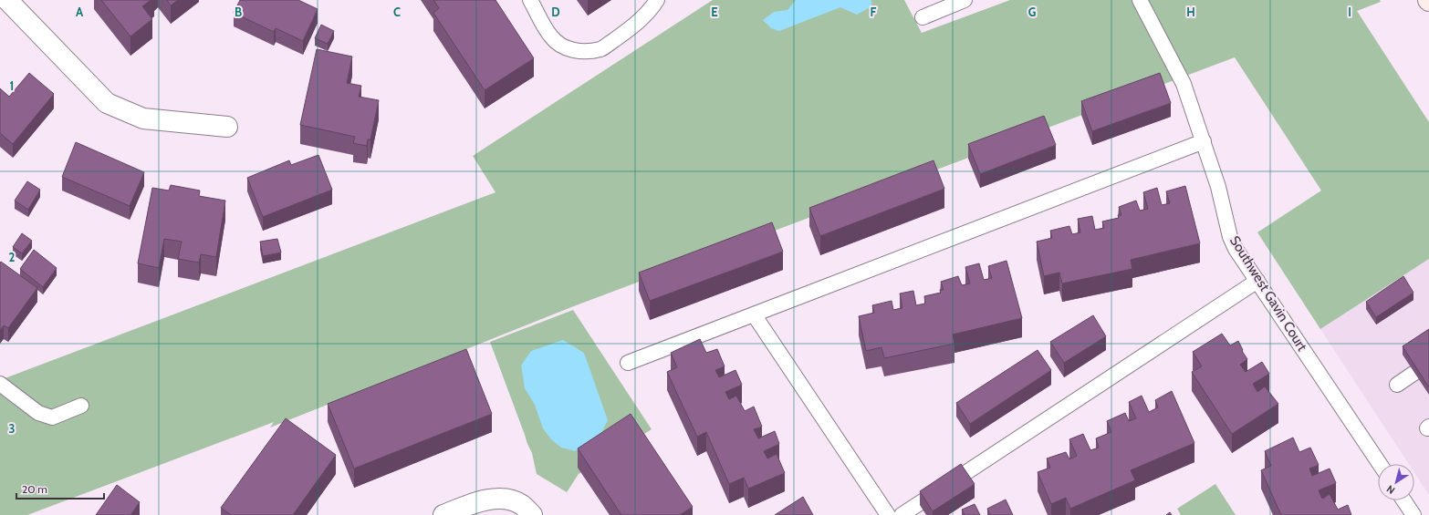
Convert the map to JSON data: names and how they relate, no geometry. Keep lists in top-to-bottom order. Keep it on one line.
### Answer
{"streets":{"lane":["Southwest Gavin Court"]},"scale_bar":"20 m","north":"bottom left","grid":{"columns":["A","B","C","D","E","F","G","H","I"],"rows":["1","2","3"]}}
